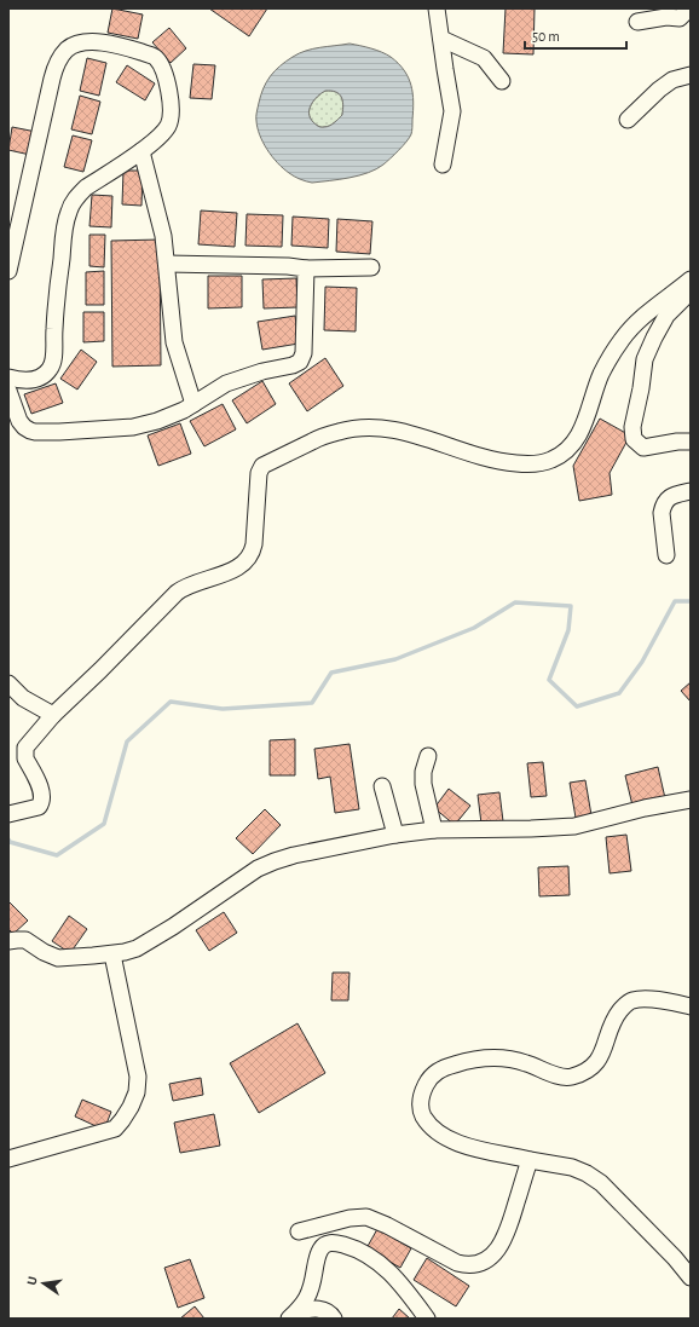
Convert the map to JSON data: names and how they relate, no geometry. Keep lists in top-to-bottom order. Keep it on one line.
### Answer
{"scale_bar":"50 m","north":"left"}
